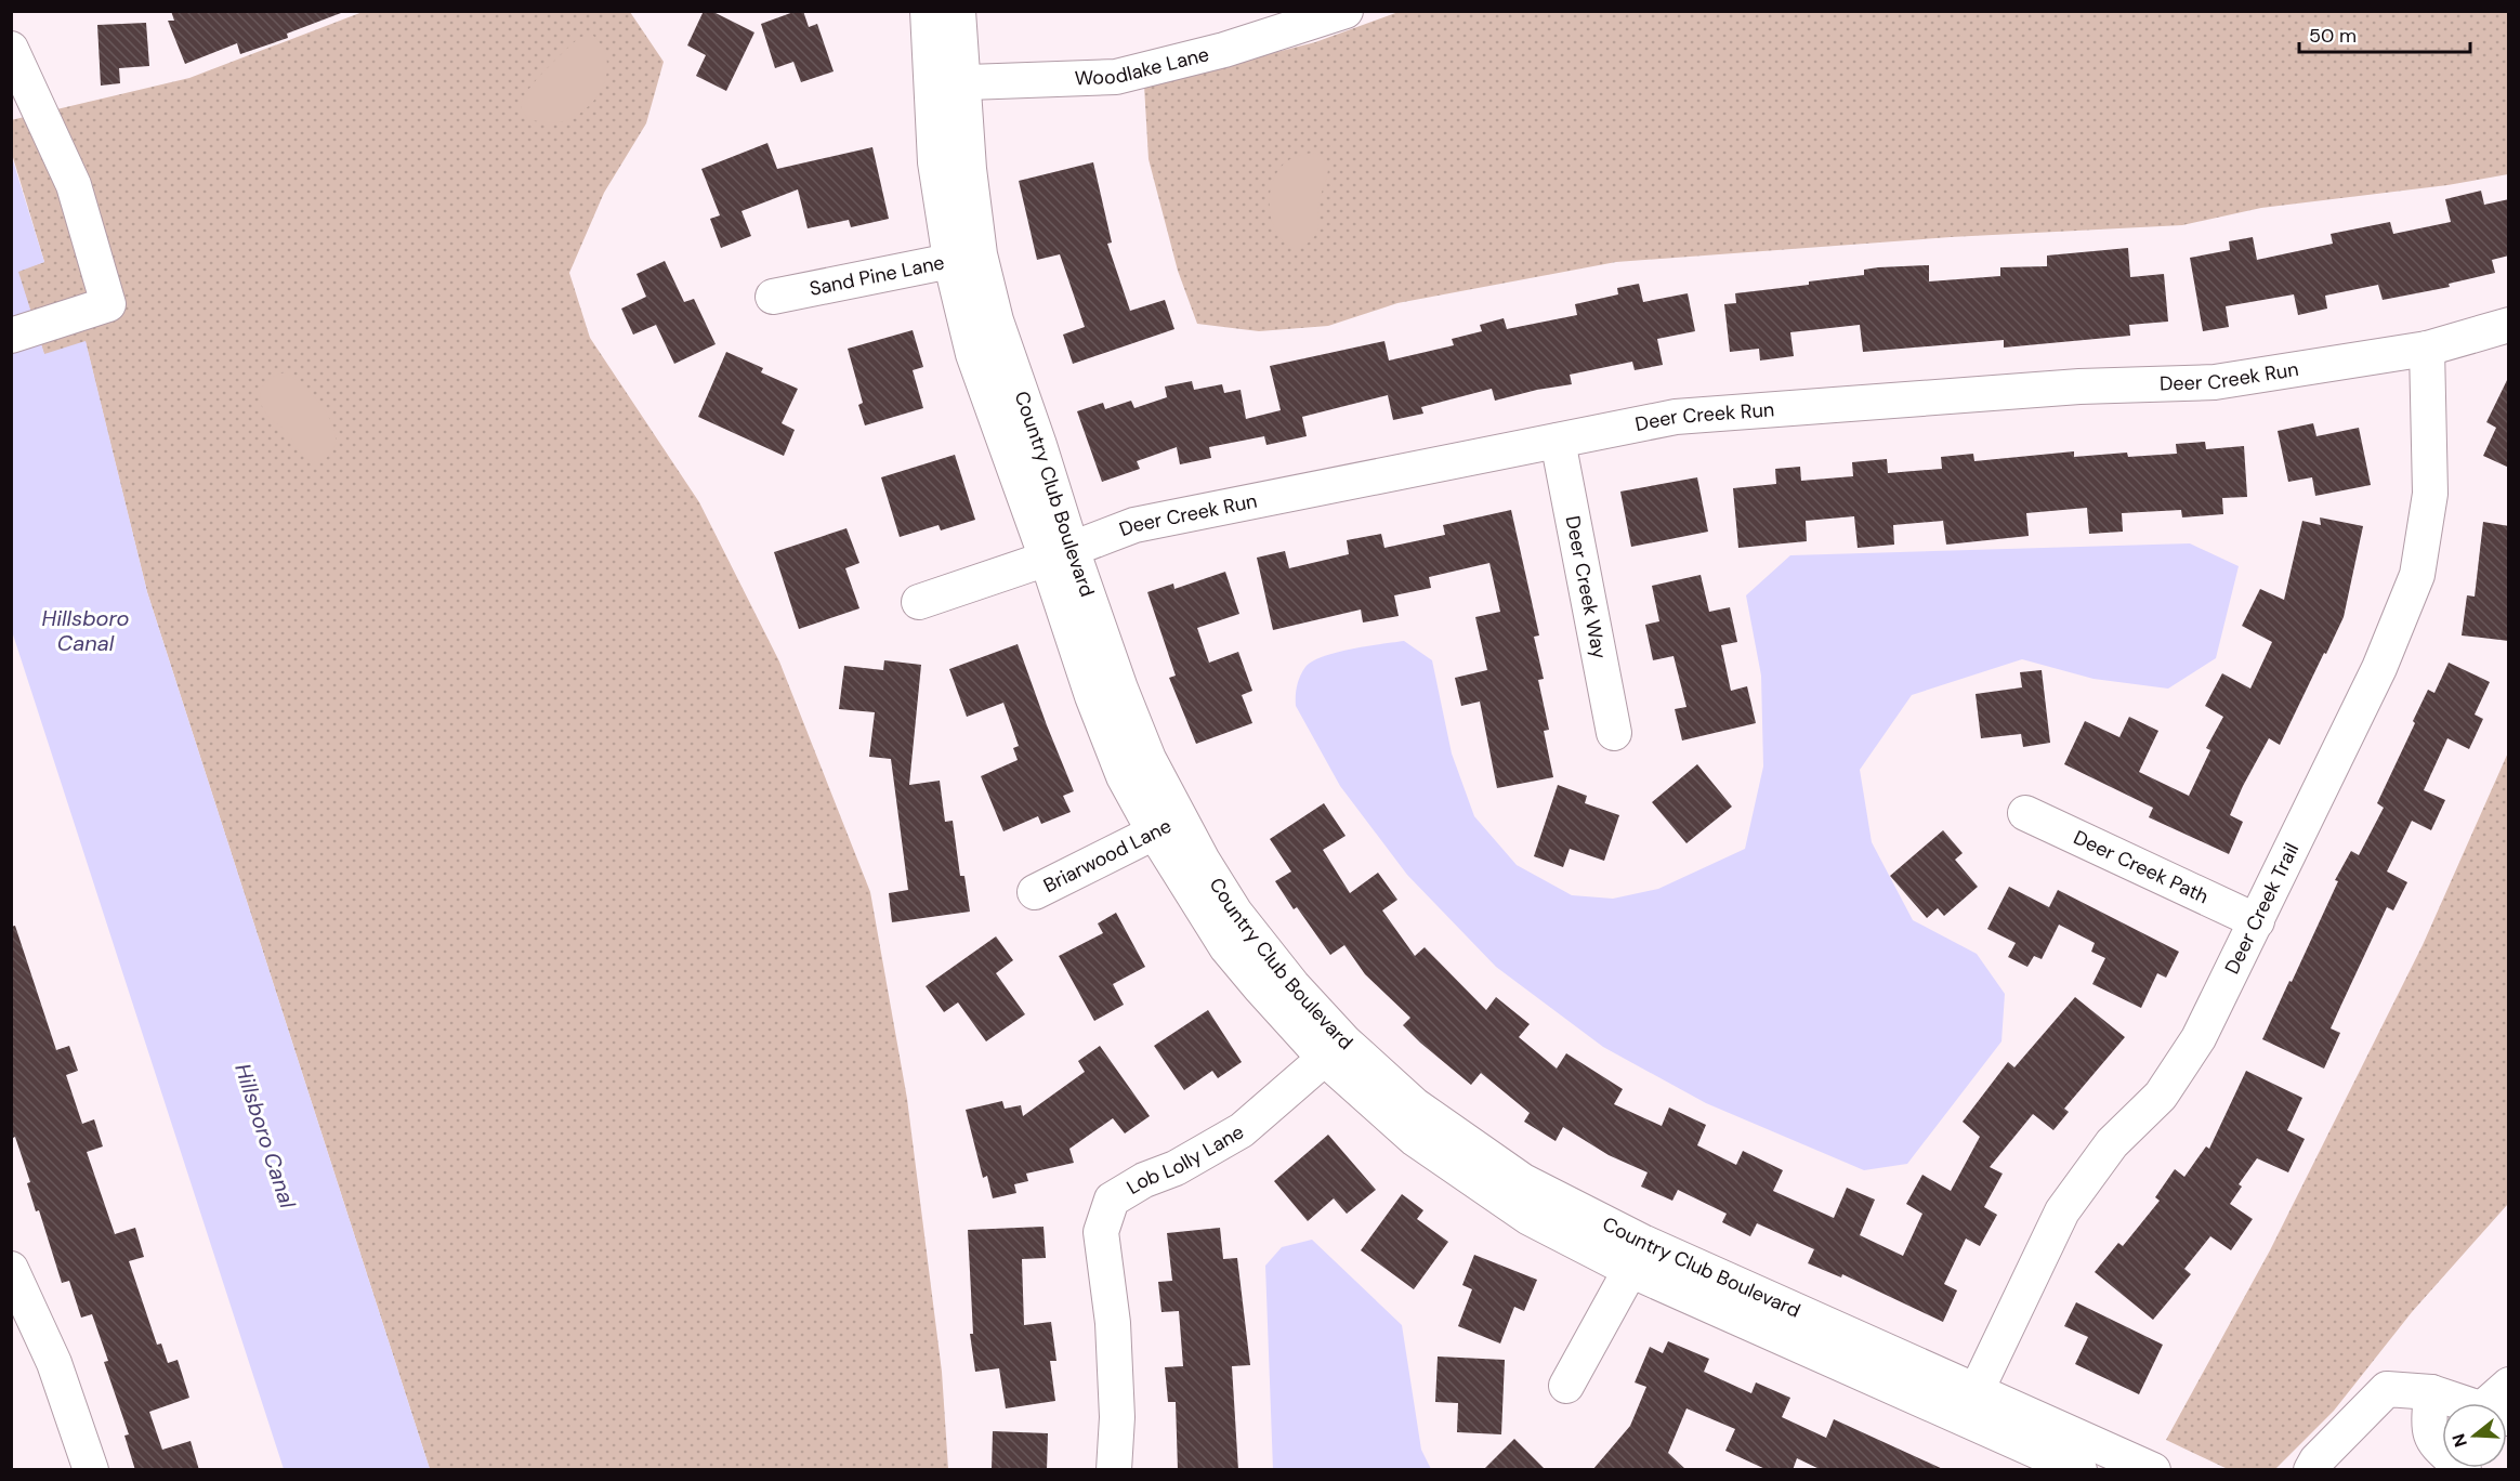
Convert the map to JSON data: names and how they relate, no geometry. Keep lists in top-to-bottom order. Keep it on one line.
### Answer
{"streets":{"street":["Woodlake Lane","Sand Pine Lane","Deer Creek Run","Country Club Boulevard","Deer Creek Way","Briarwood Lane","Deer Creek Path","Deer Creek Trail","Lob Lolly Lane"]},"crossings":[["Woodlake Lane","Country Club Boulevard"],["Sand Pine Lane","Country Club Boulevard"],["Deer Creek Run","Country Club Boulevard"],["Deer Creek Run","Deer Creek Way"],["Deer Creek Run","Deer Creek Trail"],["Country Club Boulevard","Briarwood Lane"],["Country Club Boulevard","Deer Creek Trail"],["Country Club Boulevard","Lob Lolly Lane"],["Deer Creek Path","Deer Creek Trail"]],"water":["Hillsboro Canal"],"scale_bar":"50 m","north":"left"}
